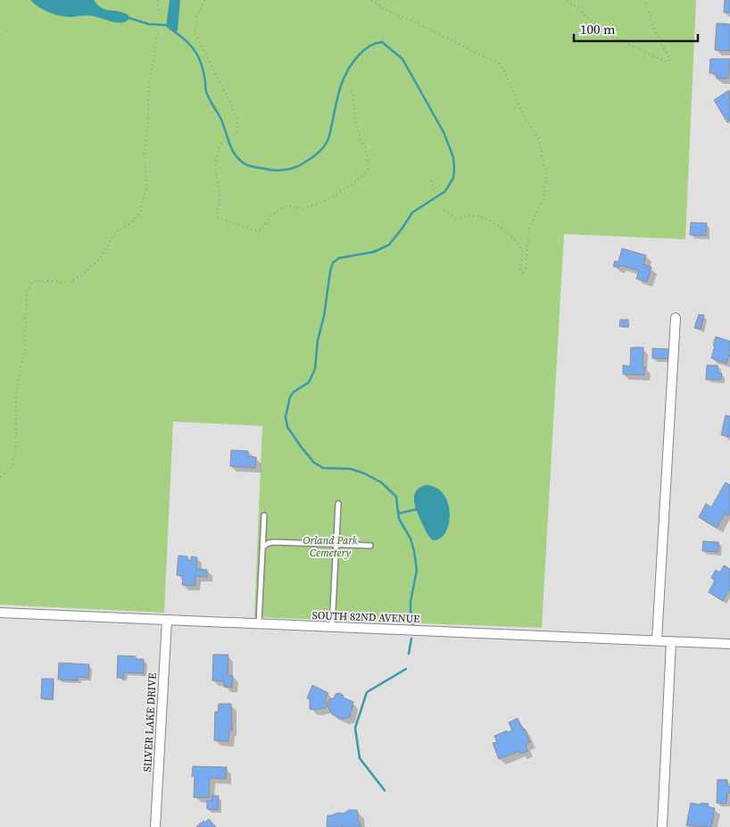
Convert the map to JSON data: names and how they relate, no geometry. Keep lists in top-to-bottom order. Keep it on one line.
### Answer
{"streets":{"street":["SOUTH 82ND AVENUE","SILVER LAKE DRIVE"]},"crossings":[["SOUTH 82ND AVENUE","SILVER LAKE DRIVE"]],"parks":["Orland Park Cemetery"],"scale_bar":"100 m"}
